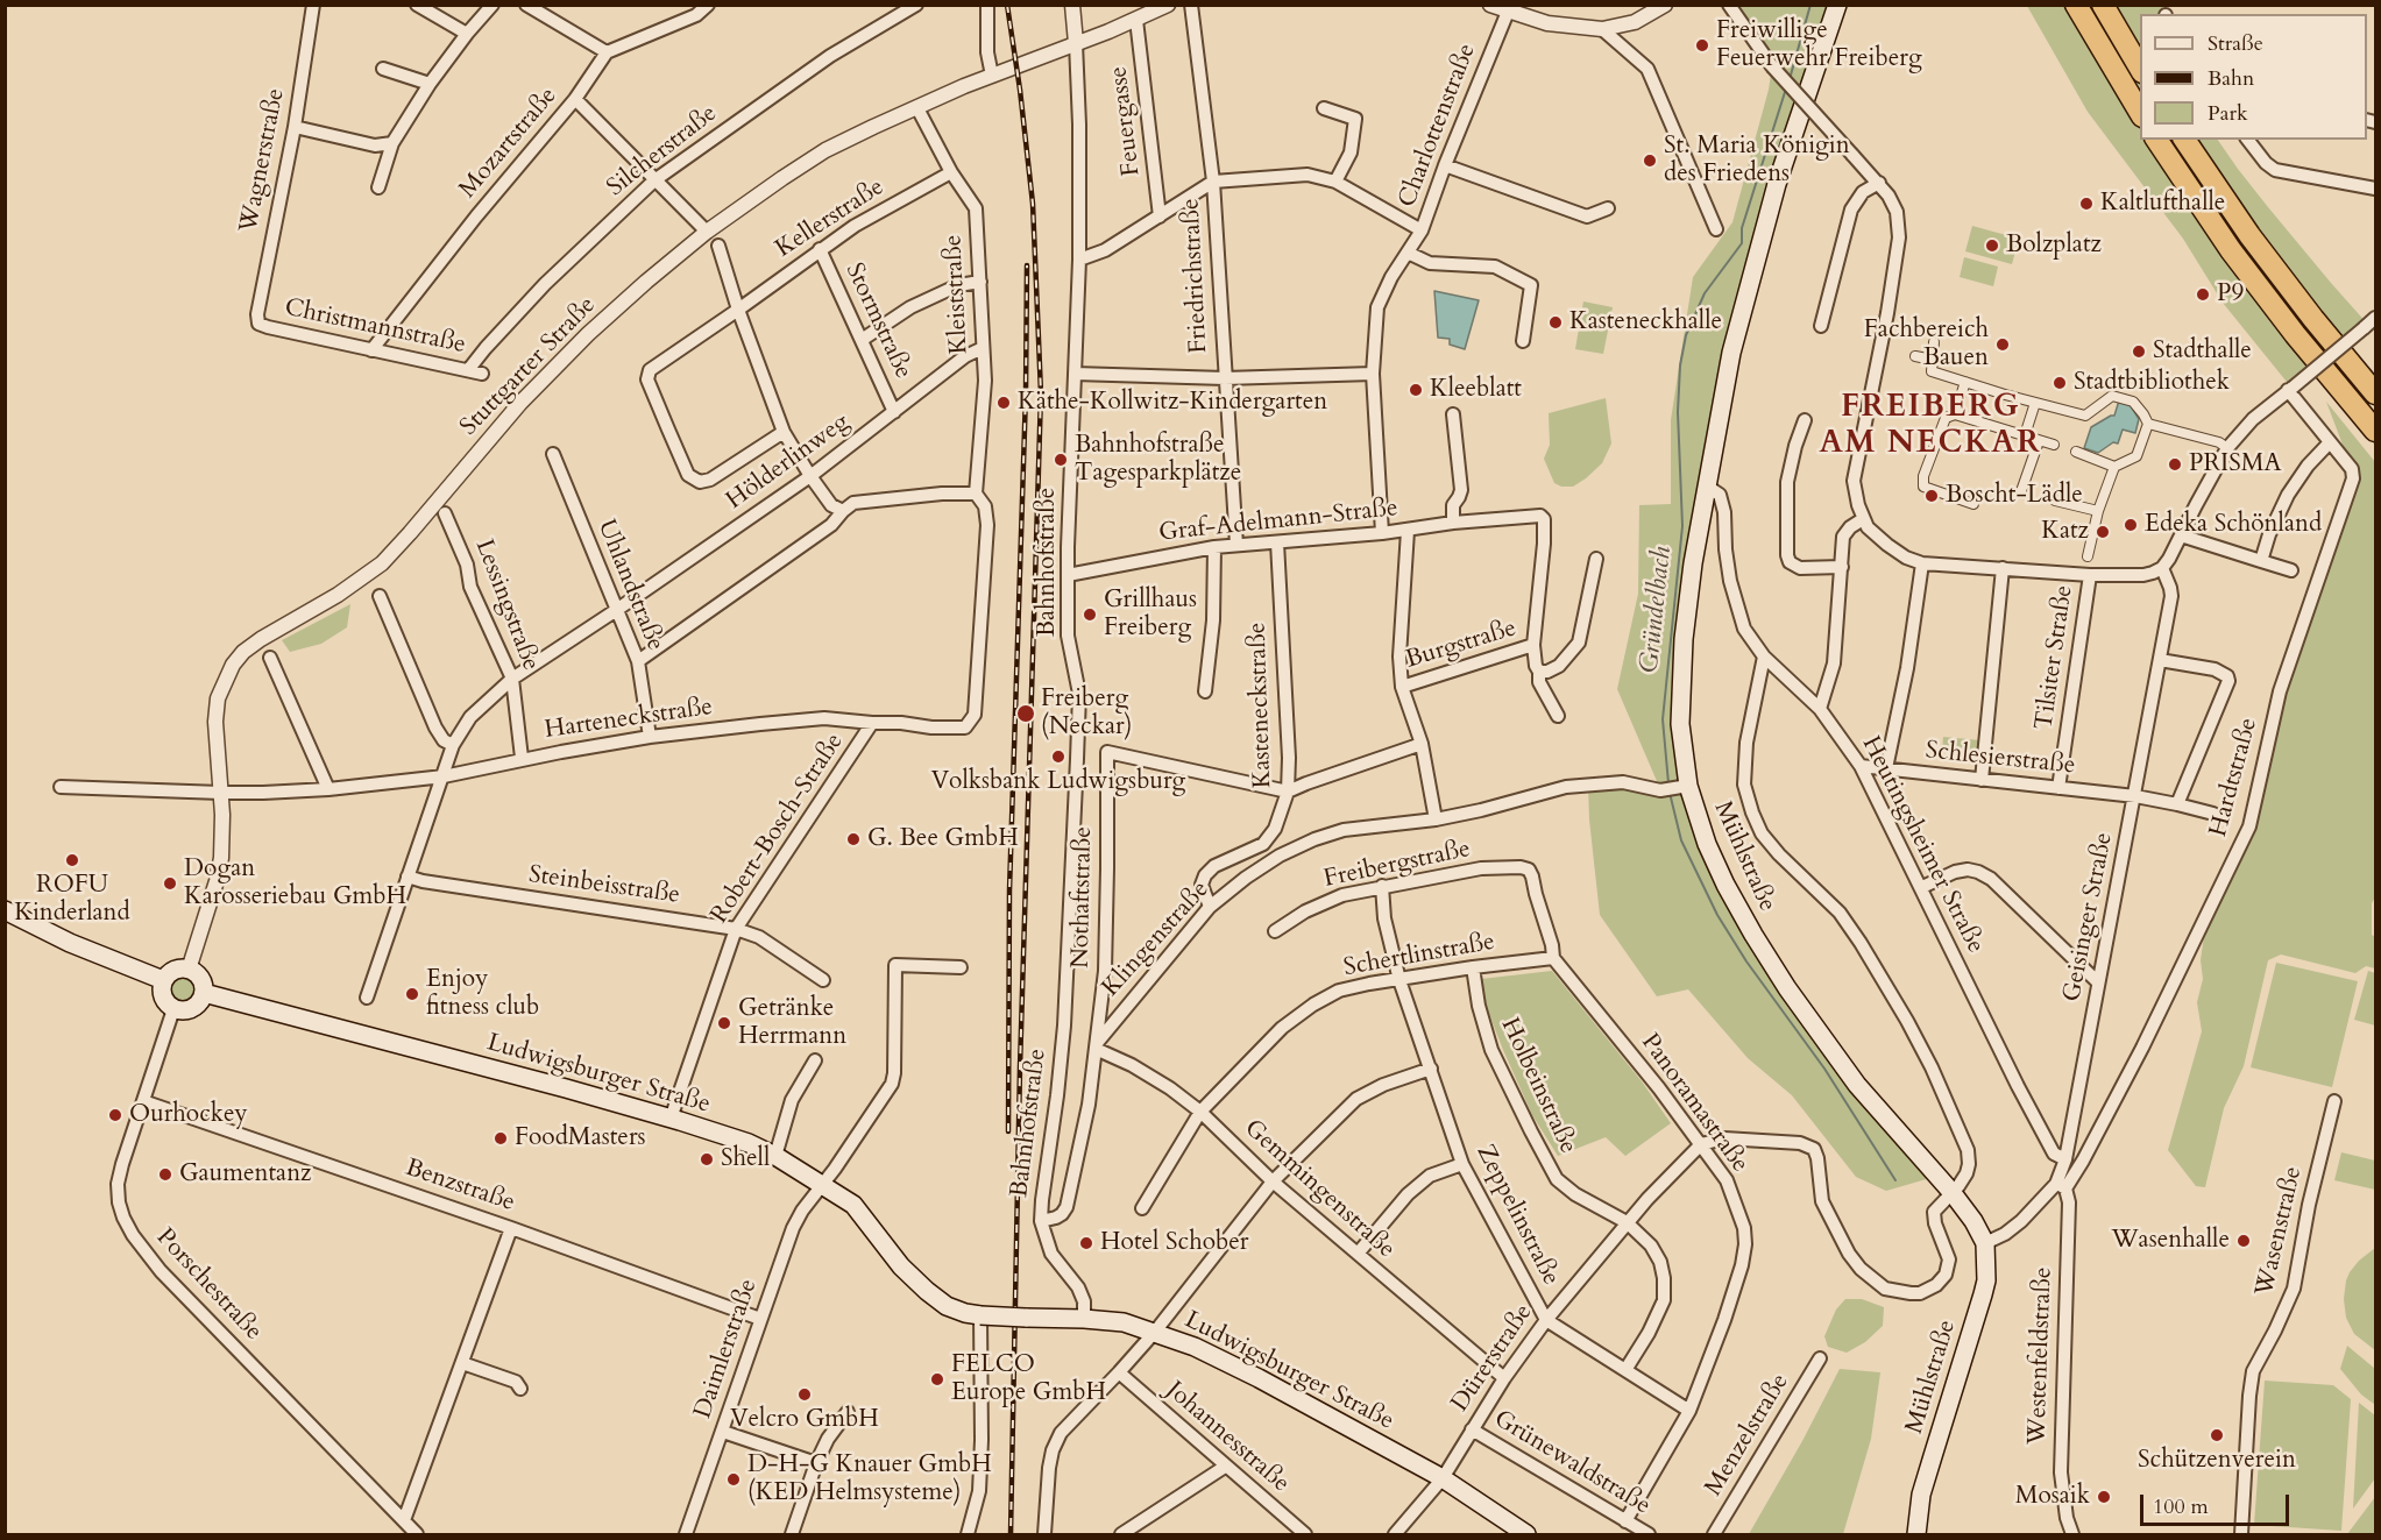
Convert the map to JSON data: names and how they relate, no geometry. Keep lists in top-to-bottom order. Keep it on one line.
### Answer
{"streets":{"main road":["Mühlstraße","Ludwigsburger Straße"],"street":["Feuergasse","Charlottenstraße","Mozartstraße","Silcherstraße","Wagnerstraße","Kellerstraße","Friedrichstraße","Kleiststraße","Stormstraße","Christmannstraße","Stuttgarter Straße","Hölderlinweg","Graf-Adelmann-Straße","Bahnhofstraße","Uhlandstraße","Lessingstraße","Burgstraße","Tilsiter Straße","Kasteneckstraße","Harteneckstraße","Schlesierstraße","Hardtstraße","Robert-Bosch-Straße","Heutingsheimer Straße","Freibergstraße","Steinbeisstraße","Nothaftstraße","Geisinger Straße","Klingenstraße","Schertlinstraße","Holbeinstraße","Panoramastraße","Benzstraße","Gemmingenstraße","Zeppelinstraße","Wasenstraße","Porschestraße","Daimlerstraße","Westenfeldstraße","Dürerstraße","Menzelstraße","Johannesstraße","Grünewaldstraße"]},"crossings":[["Feuergasse","Stuttgarter Straße"],["Charlottenstraße","Graf-Adelmann-Straße"],["Mozartstraße","Christmannstraße"],["Silcherstraße","Christmannstraße"],["Wagnerstraße","Christmannstraße"],["Kellerstraße","Kleiststraße"],["Kellerstraße","Stormstraße"],["Friedrichstraße","Graf-Adelmann-Straße"],["Kleiststraße","Stuttgarter Straße"],["Kleiststraße","Hölderlinweg"],["Kleiststraße","Harteneckstraße"],["Stormstraße","Hölderlinweg"],["Stuttgarter Straße","Bahnhofstraße"],["Stuttgarter Straße","Harteneckstraße"],["Stuttgarter Straße","Ludwigsburger Straße"],["Stuttgarter Straße","Porschestraße"],["Hölderlinweg","Uhlandstraße"],["Hölderlinweg","Lessingstraße"],["Hölderlinweg","Harteneckstraße"],["Graf-Adelmann-Straße","Bahnhofstraße"],["Graf-Adelmann-Straße","Burgstraße"],["Graf-Adelmann-Straße","Kasteneckstraße"],["Bahnhofstraße","Ludwigsburger Straße"],["Uhlandstraße","Harteneckstraße"],["Lessingstraße","Harteneckstraße"],["Tilsiter Straße","Schlesierstraße"],["Kasteneckstraße","Nothaftstraße"],["Kasteneckstraße","Klingenstraße"],["Harteneckstraße","Robert-Bosch-Straße"],["Schlesierstraße","Heutingsheimer Straße"],["Schlesierstraße","Geisinger Straße"],["Hardtstraße","Geisinger Straße"],["Hardtstraße","Westenfeldstraße"],["Robert-Bosch-Straße","Steinbeisstraße"],["Robert-Bosch-Straße","Ludwigsburger Straße"],["Heutingsheimer Straße","Mühlstraße"],["Heutingsheimer Straße","Geisinger Straße"],["Mühlstraße","Geisinger Straße"],["Mühlstraße","Klingenstraße"],["Freibergstraße","Panoramastraße"],["Freibergstraße","Zeppelinstraße"],["Nothaftstraße","Klingenstraße"],["Nothaftstraße","Gemmingenstraße"],["Geisinger Straße","Westenfeldstraße"],["Klingenstraße","Gemmingenstraße"],["Schertlinstraße","Holbeinstraße"],["Schertlinstraße","Panoramastraße"],["Schertlinstraße","Gemmingenstraße"],["Schertlinstraße","Zeppelinstraße"],["Ludwigsburger Straße","Porschestraße"],["Ludwigsburger Straße","Daimlerstraße"],["Ludwigsburger Straße","Dürerstraße"],["Holbeinstraße","Zeppelinstraße"],["Holbeinstraße","Dürerstraße"],["Panoramastraße","Zeppelinstraße"],["Panoramastraße","Dürerstraße"],["Panoramastraße","Grünewaldstraße"],["Benzstraße","Porschestraße"],["Benzstraße","Daimlerstraße"],["Gemmingenstraße","Dürerstraße"],["Zeppelinstraße","Dürerstraße"],["Dürerstraße","Grünewaldstraße"]],"districts":["FREIBERG AM NECKAR"],"water":["Gründelbach"],"places":["Freiwillige Feuerwehr Freiberg","St. Maria Königin des Friedens","Kaltlufthalle","Bolzplatz","P9","Kasteneckhalle","Fachbereich Bauen","Stadthalle","Stadtbibliothek","Kleeblatt","Käthe-Kollwitz-Kindergarten","Bahnhofstraße Tagesparkplätze","PRISMA","Boscht-Lädle","Edeka Schönland","Katz","Grillhaus Freiberg","Freiberg (Neckar)","Volksbank Ludwigsburg","G. Bee GmbH","ROFU Kinderland","Dogan Karosseriebau GmbH","Enjoy fitness club","Getränke Herrmann","Ourhockey","FoodMasters","Shell","Gaumentanz","Wasenhalle","Hotel Schober","FELCO Europe GmbH","Velcro GmbH","Schützenverein","D-H-G Knauer GmbH (KED Helmsysteme)","Mosaik"],"legend":["Straße","Bahn","Park"],"scale_bar":"100 m"}
